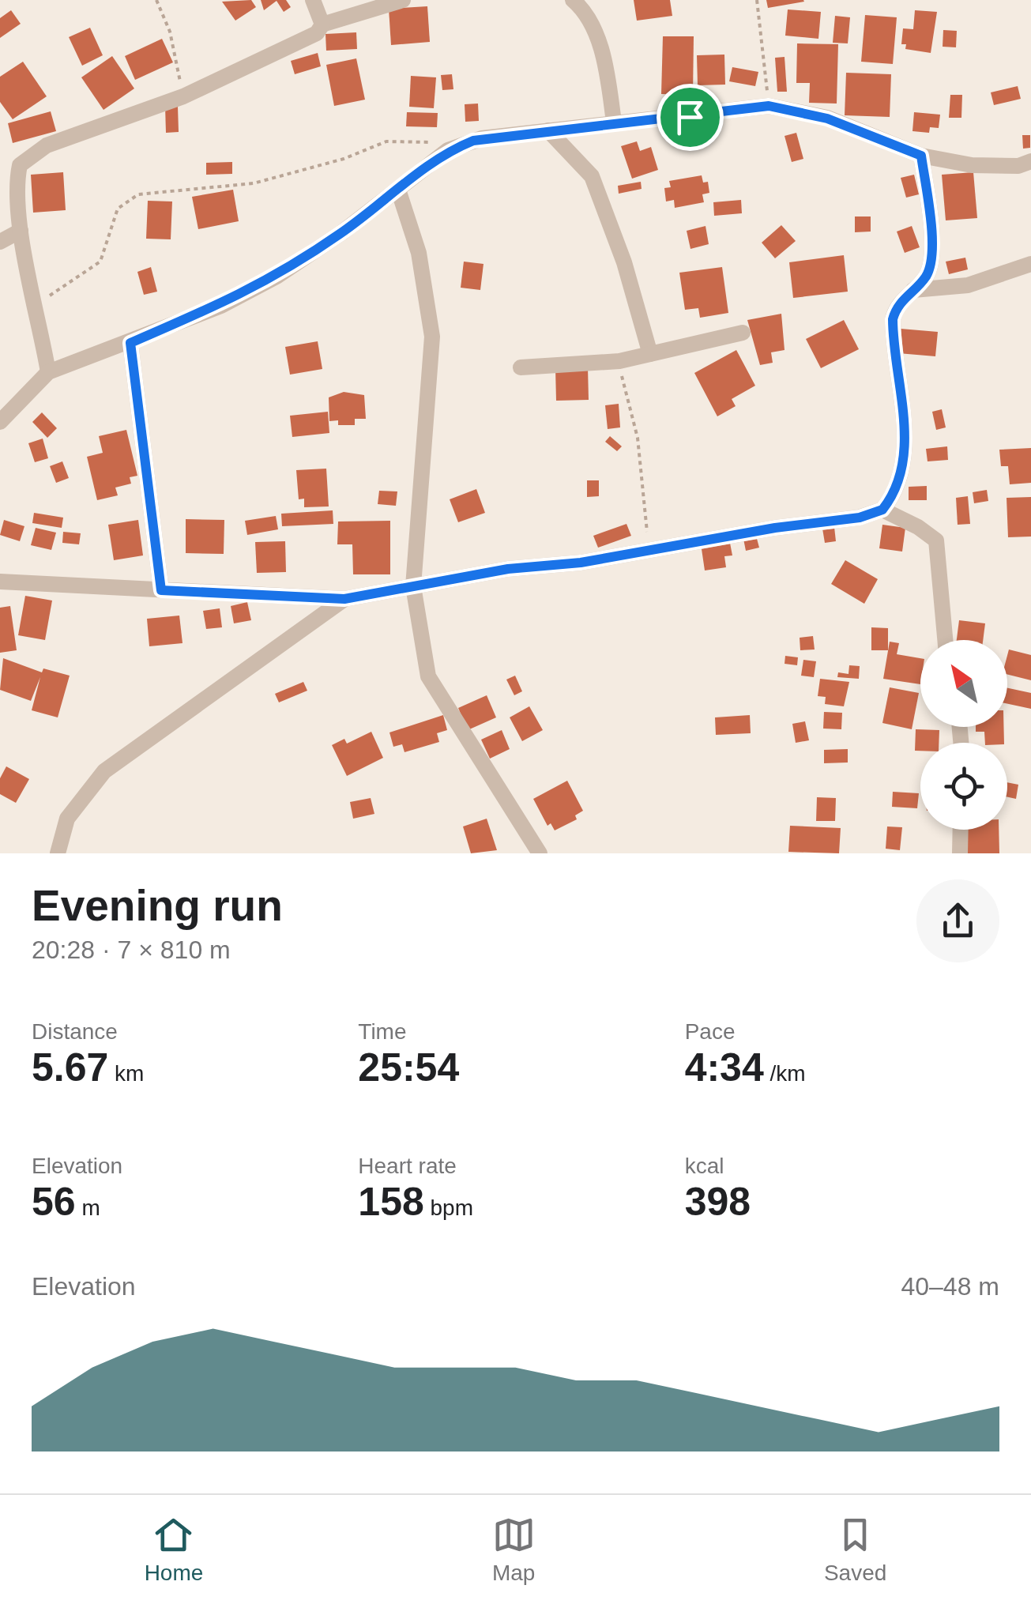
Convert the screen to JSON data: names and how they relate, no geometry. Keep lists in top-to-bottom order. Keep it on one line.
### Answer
{"north":"top left","page":{"heading":["Evening run","20:28 · 7 × 810 m"],"stats":[["Distance","5.67 km"],["Time","25:54"],["Pace","4:34 /km"],["Elevation","56 m"],["Heart rate","158 bpm"],["kcal","398"]],"chart":["Elevation","40–48 m"],"tabs":["Home","Map","Saved"]}}
